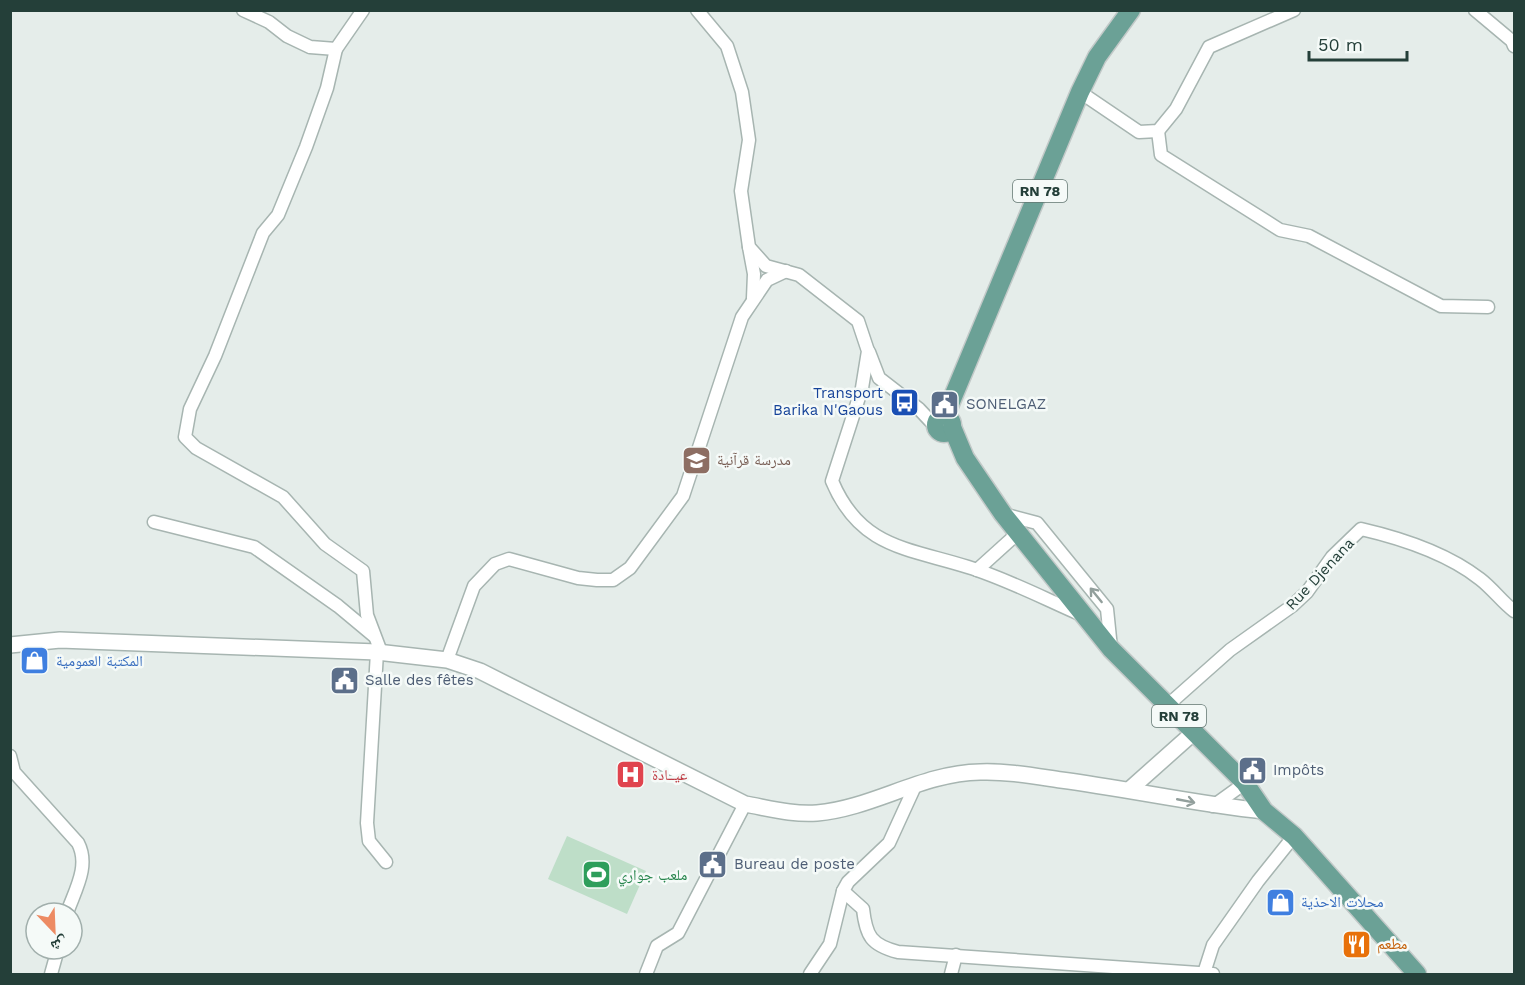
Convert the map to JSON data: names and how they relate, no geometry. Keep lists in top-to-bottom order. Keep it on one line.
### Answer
{"streets":{"main road":["RN 78"],"street":["Rue Djenana"]},"crossings":[["RN 78","Rue Djenana"]],"places":{"bus stop":["Transport Barika N'Gaous"],"public building":["SONELGAZ","Salle des fêtes","Impôts","Bureau de poste"],"school or university":["مدرسة قرآنية"],"shop":["المكتبة العمومية","محلات الاحذية"],"hospital":["عيــادة"],"sports":["ملعب جواري"],"restaurant":["مطعم"]},"scale_bar":"50 m","north":"bottom right"}
